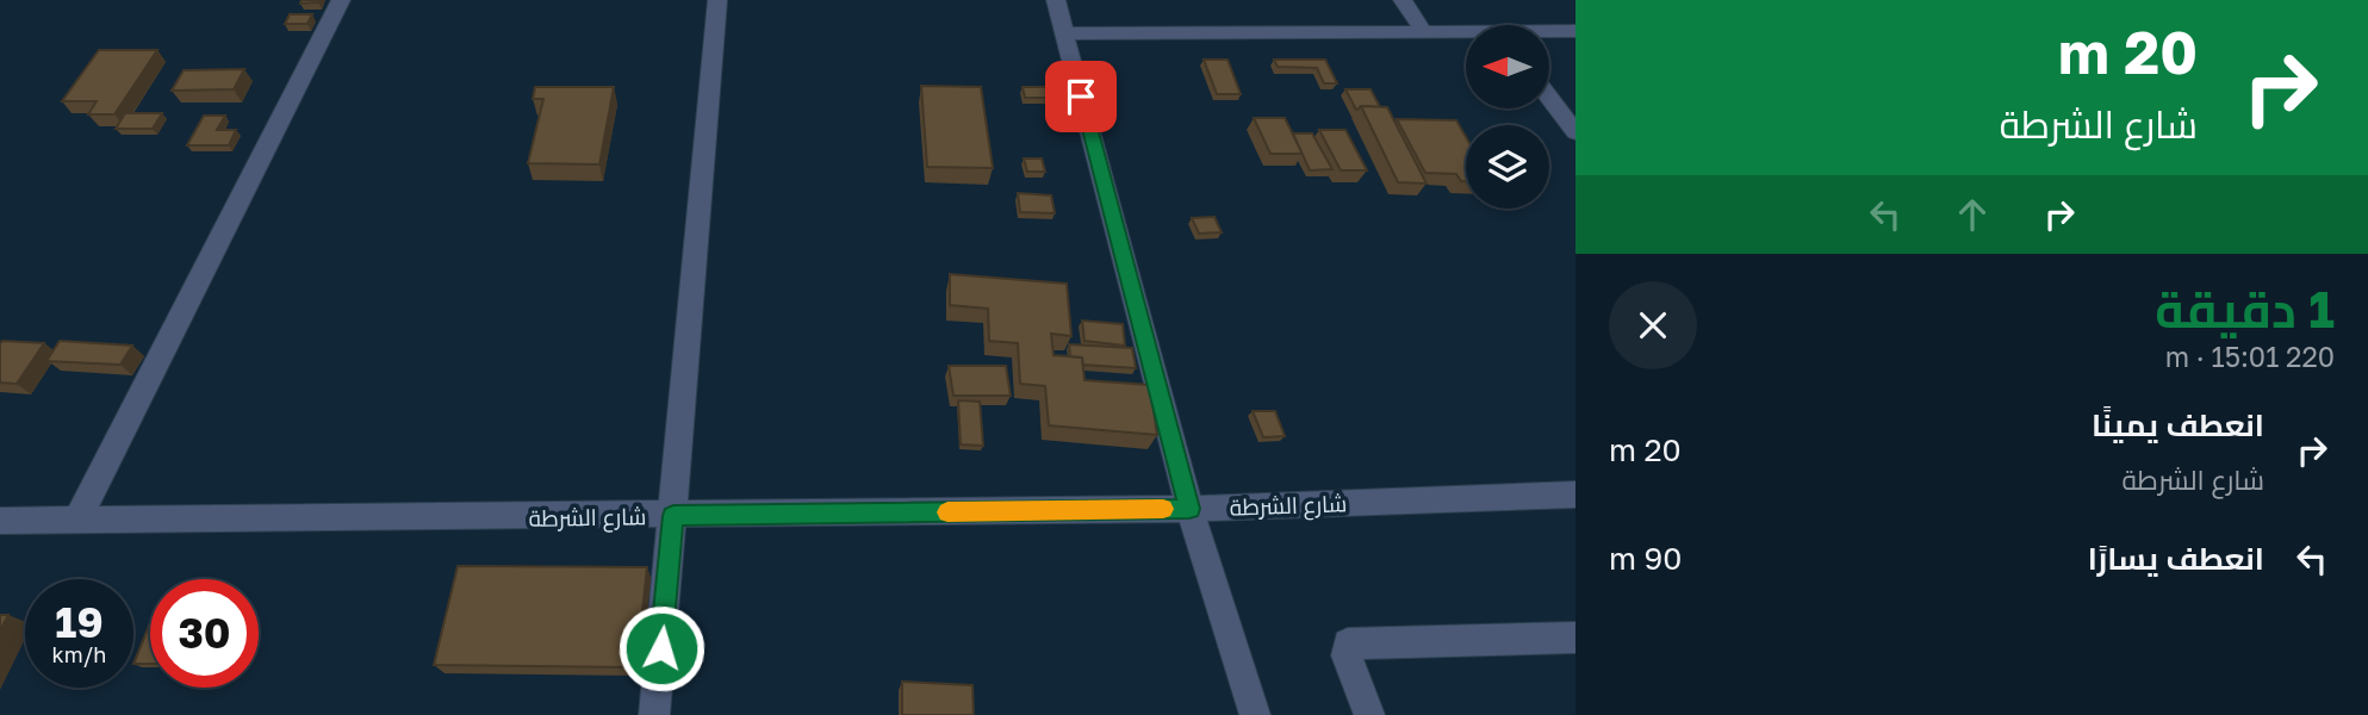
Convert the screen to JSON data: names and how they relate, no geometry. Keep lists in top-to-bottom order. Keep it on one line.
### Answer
{"streets":{"street":["شارع الشرطة"]},"north":"left","page":{"turn":["20 m","شارع الشرطة"],"heading":["1 دقيقة","220 m · 15:01"],"list":[{"name":"انعطف يمينًا","note":"شارع الشرطة","value":"20 m"},{"name":"انعطف يسارًا","value":"90 m"}],"speed":"19 km/h","limit":"30"}}
